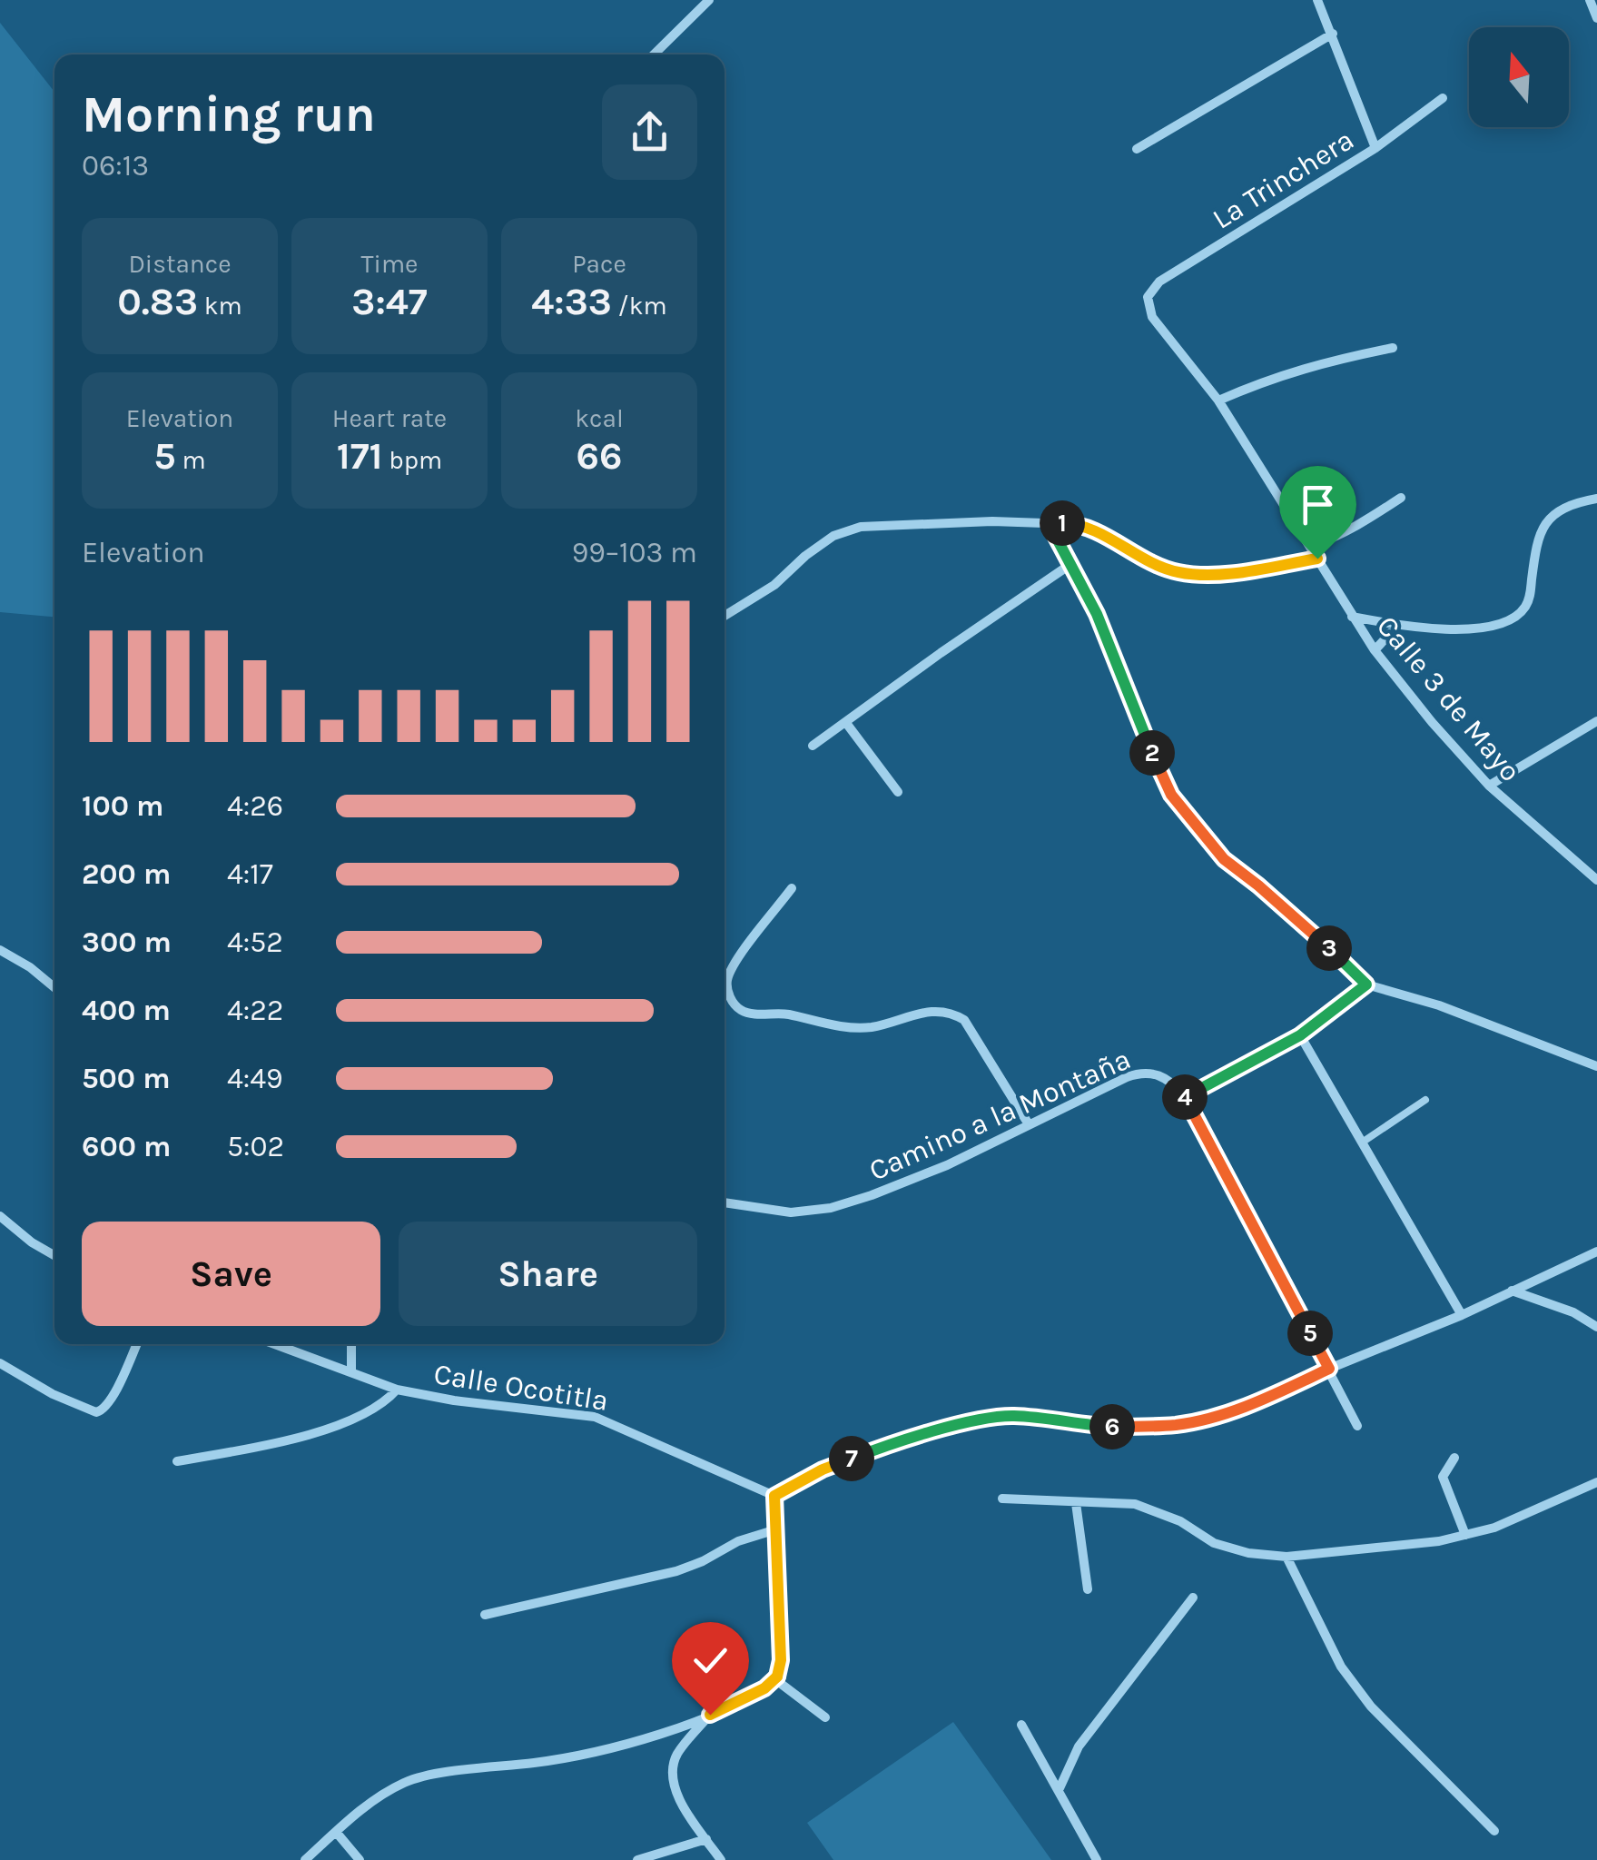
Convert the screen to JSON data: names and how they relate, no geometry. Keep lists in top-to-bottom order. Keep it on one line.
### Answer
{"streets":{"street":["La Trinchera","Calle 3 de Mayo","Camino a la Montaña","Calle Ocotitla"]},"crossings":[["La Trinchera","Calle 3 de Mayo"]],"north":"top","page":{"heading":["Morning run","06:13"],"stats":[["Distance","0.83 km"],["Time","3:47"],["Pace","4:33 /km"],["Elevation","5 m"],["Heart rate","171 bpm"],["kcal","66"]],"pins":["1","2","3","4","5","6","7"],"chart":["Elevation","99–103 m"],"list":[{"name":"100 m","note":"4:26"},{"name":"200 m","note":"4:17"},{"name":"300 m","note":"4:52"},{"name":"400 m","note":"4:22"},{"name":"500 m","note":"4:49"},{"name":"600 m","note":"5:02"}],"buttons":["Save","Share"]}}
